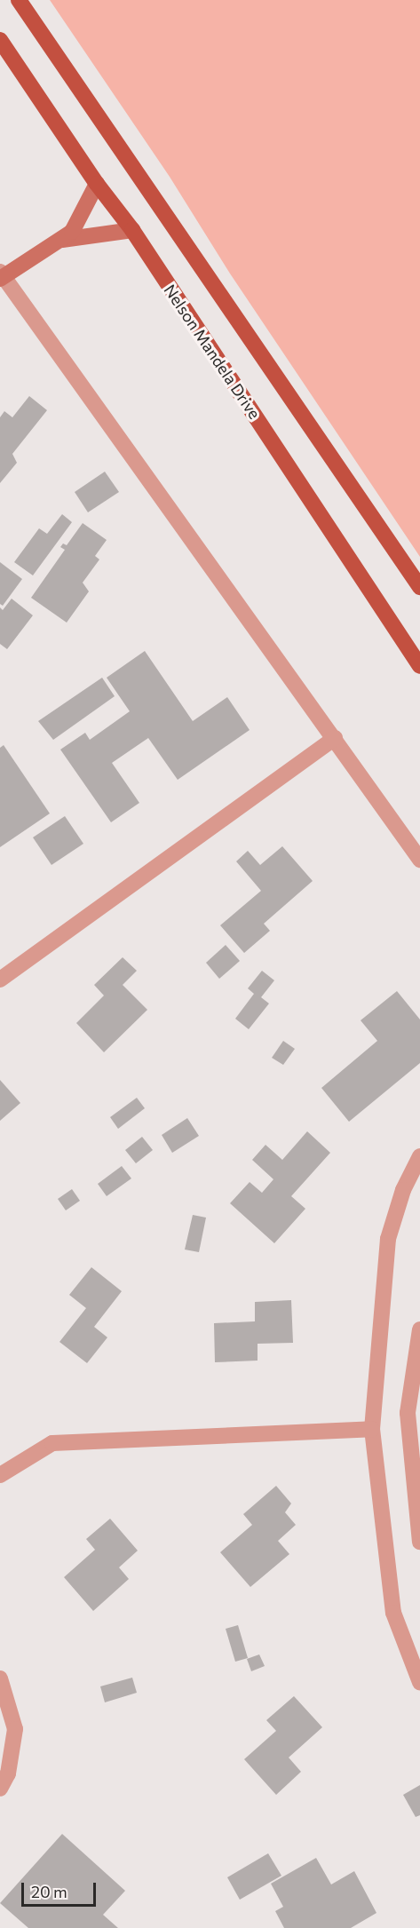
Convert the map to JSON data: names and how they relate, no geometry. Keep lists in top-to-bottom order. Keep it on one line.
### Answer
{"streets":{"main road":["Nelson Mandela Drive"]},"scale_bar":"20 m"}
